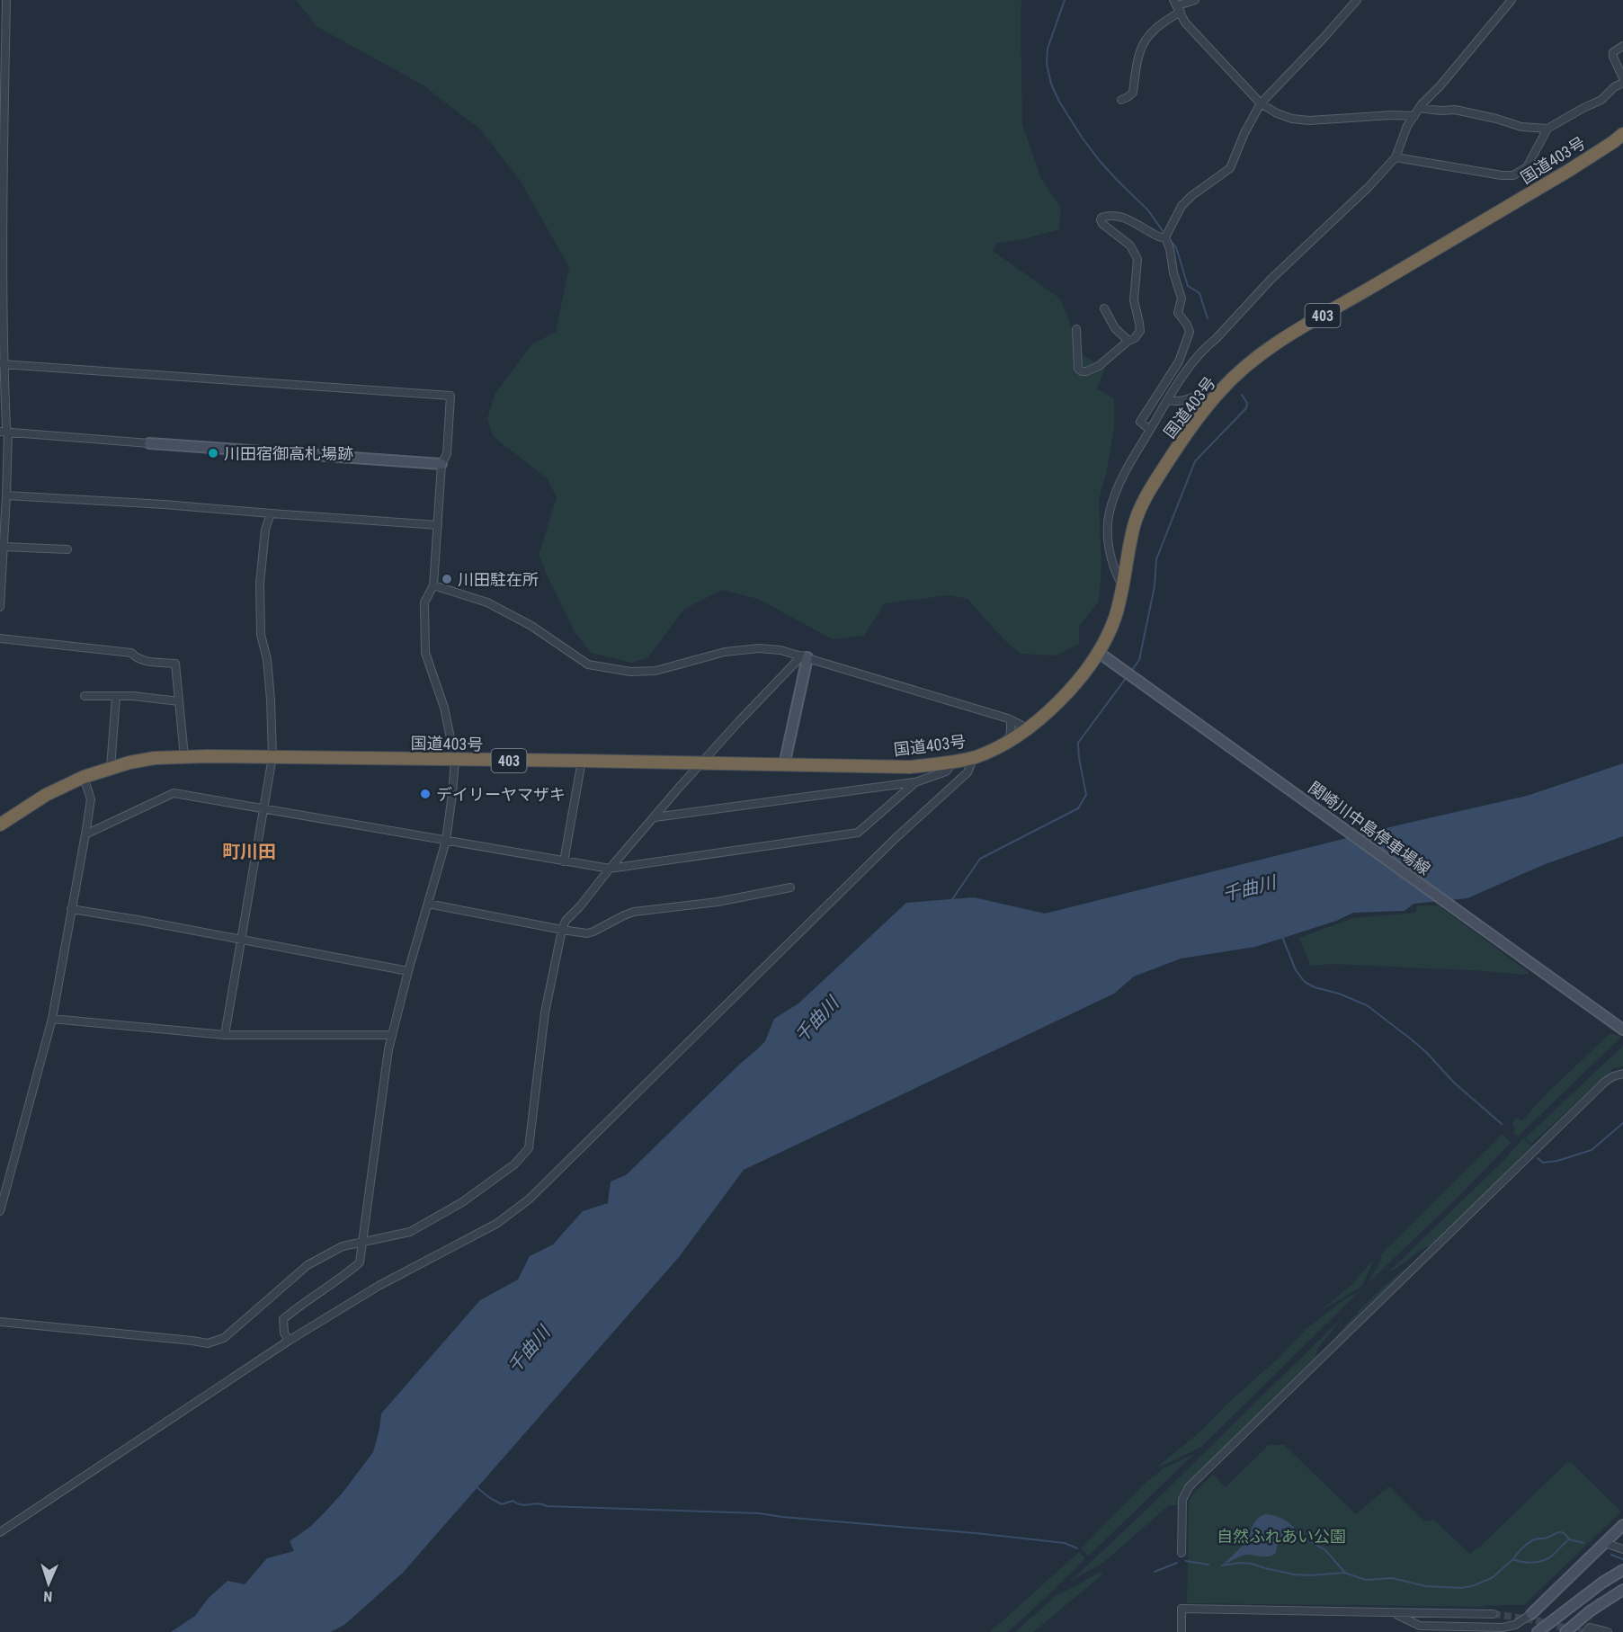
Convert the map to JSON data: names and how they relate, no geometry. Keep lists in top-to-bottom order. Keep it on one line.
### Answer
{"streets":{"highway":["国道403号","403"],"main road":["関崎川中島停車場線"]},"crossings":[["国道403号","関崎川中島停車場線"]],"districts":["町川田"],"water":["千曲川"],"parks":["自然ふれあい公園"],"places":["川田宿御高札場跡","川田駐在所","デイリーヤマザキ"],"north":"bottom"}
